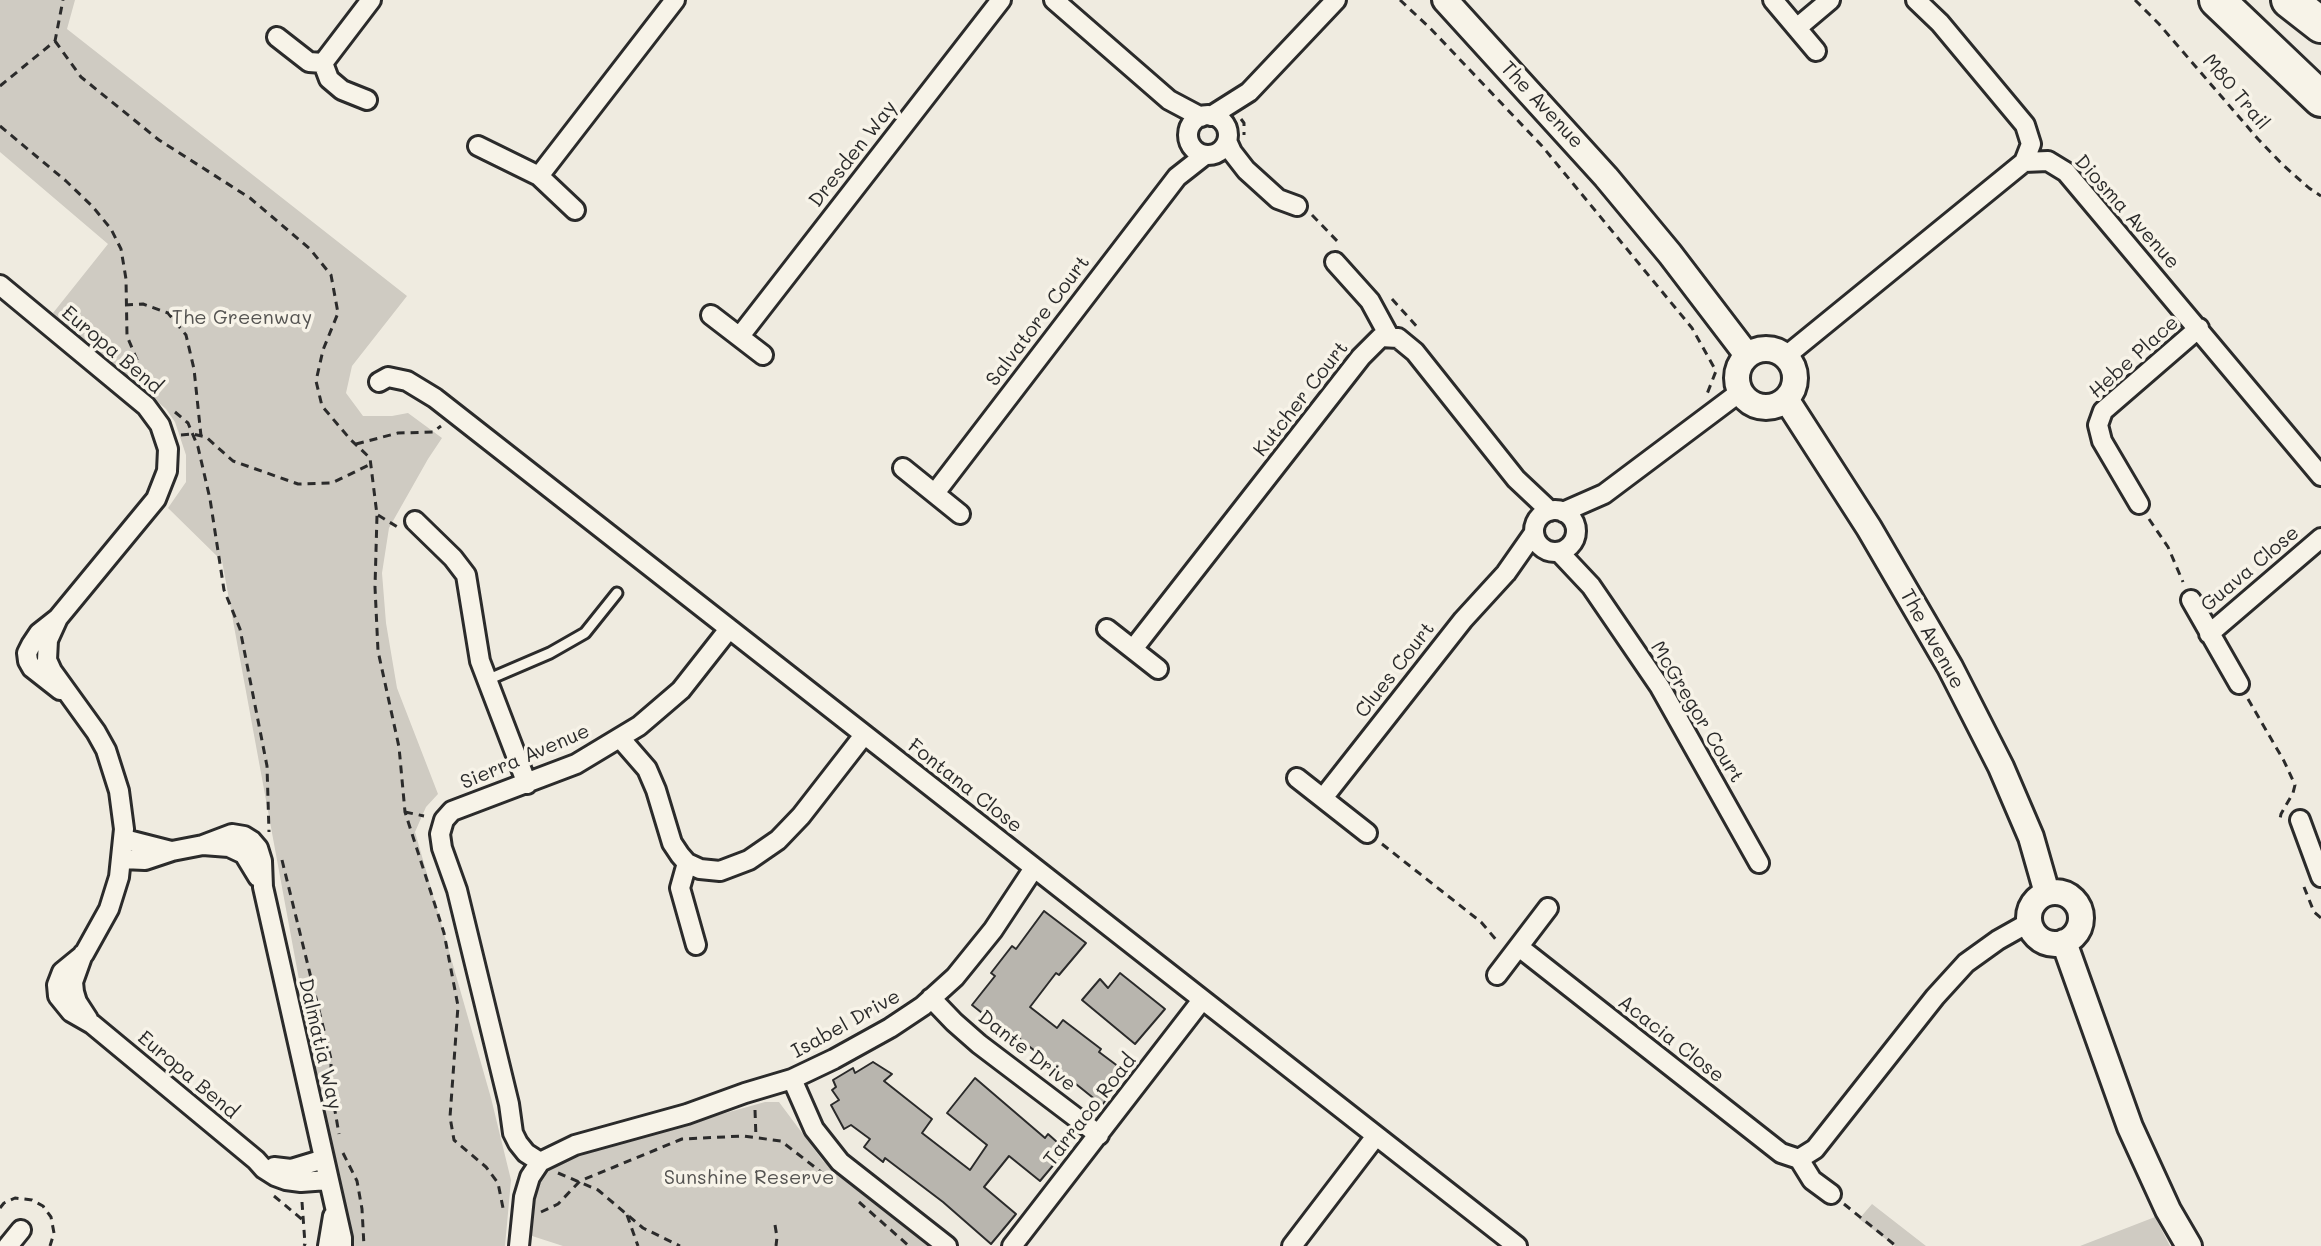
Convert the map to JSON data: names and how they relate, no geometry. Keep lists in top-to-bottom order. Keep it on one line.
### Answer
{"streets":{"street":["The Avenue","Dresden Way","Diosma Avenue","Salvatore Court","Europa Bend","Hebe Place","Kutcher Court","Guava Close","Clues Court","McGregor Court","Sierra Avenue","Fontana Close","Isabel Drive","Acacia Close","Dalmatia Way","Dante Drive","Tarraco Road"],"path":["M80 Trail"]},"crossings":[["The Avenue","Clues Court"],["Diosma Avenue","Hebe Place"],["Europa Bend","Dalmatia Way"],["Clues Court","McGregor Court"],["Sierra Avenue","Fontana Close"],["Sierra Avenue","Isabel Drive"],["Fontana Close","Isabel Drive"],["Fontana Close","Tarraco Road"],["Isabel Drive","Dante Drive"],["Dante Drive","Tarraco Road"]],"parks":["The Greenway","Sunshine Reserve"]}
